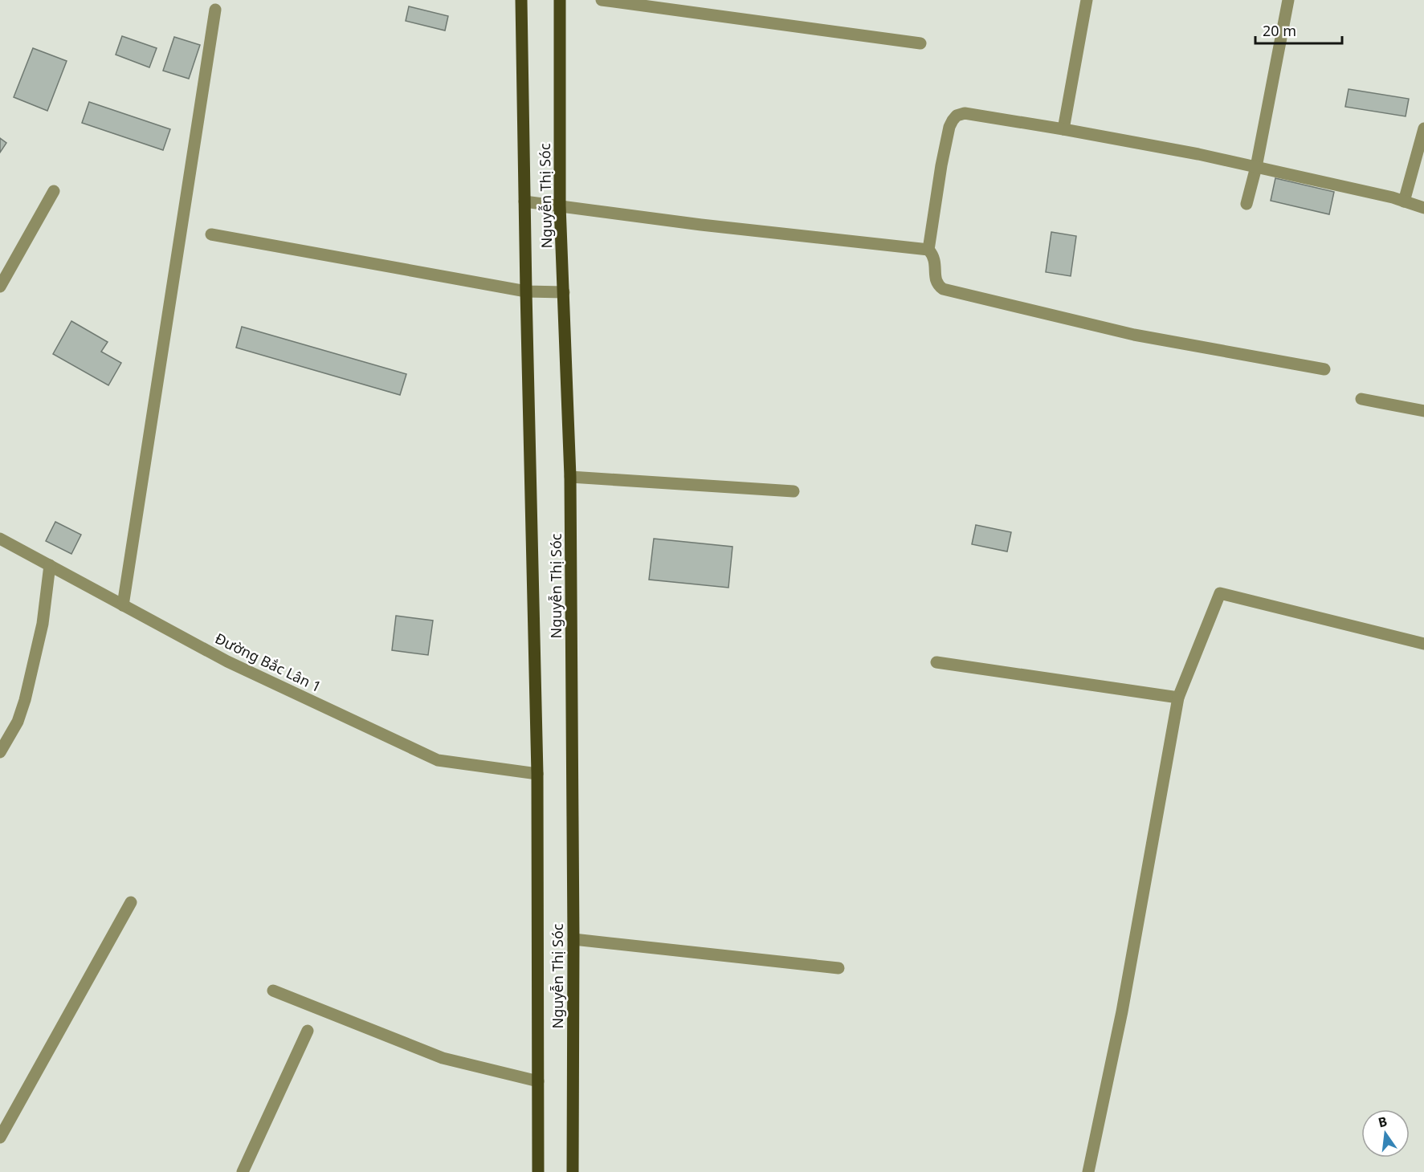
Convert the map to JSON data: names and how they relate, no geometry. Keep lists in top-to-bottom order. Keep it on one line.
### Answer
{"streets":{"main road":["Nguyễn Thị Sóc"],"street":["Đường Bắc Lân 1"]},"crossings":[["Nguyễn Thị Sóc","Đường Bắc Lân 1"]],"scale_bar":"20 m","north":"top"}
